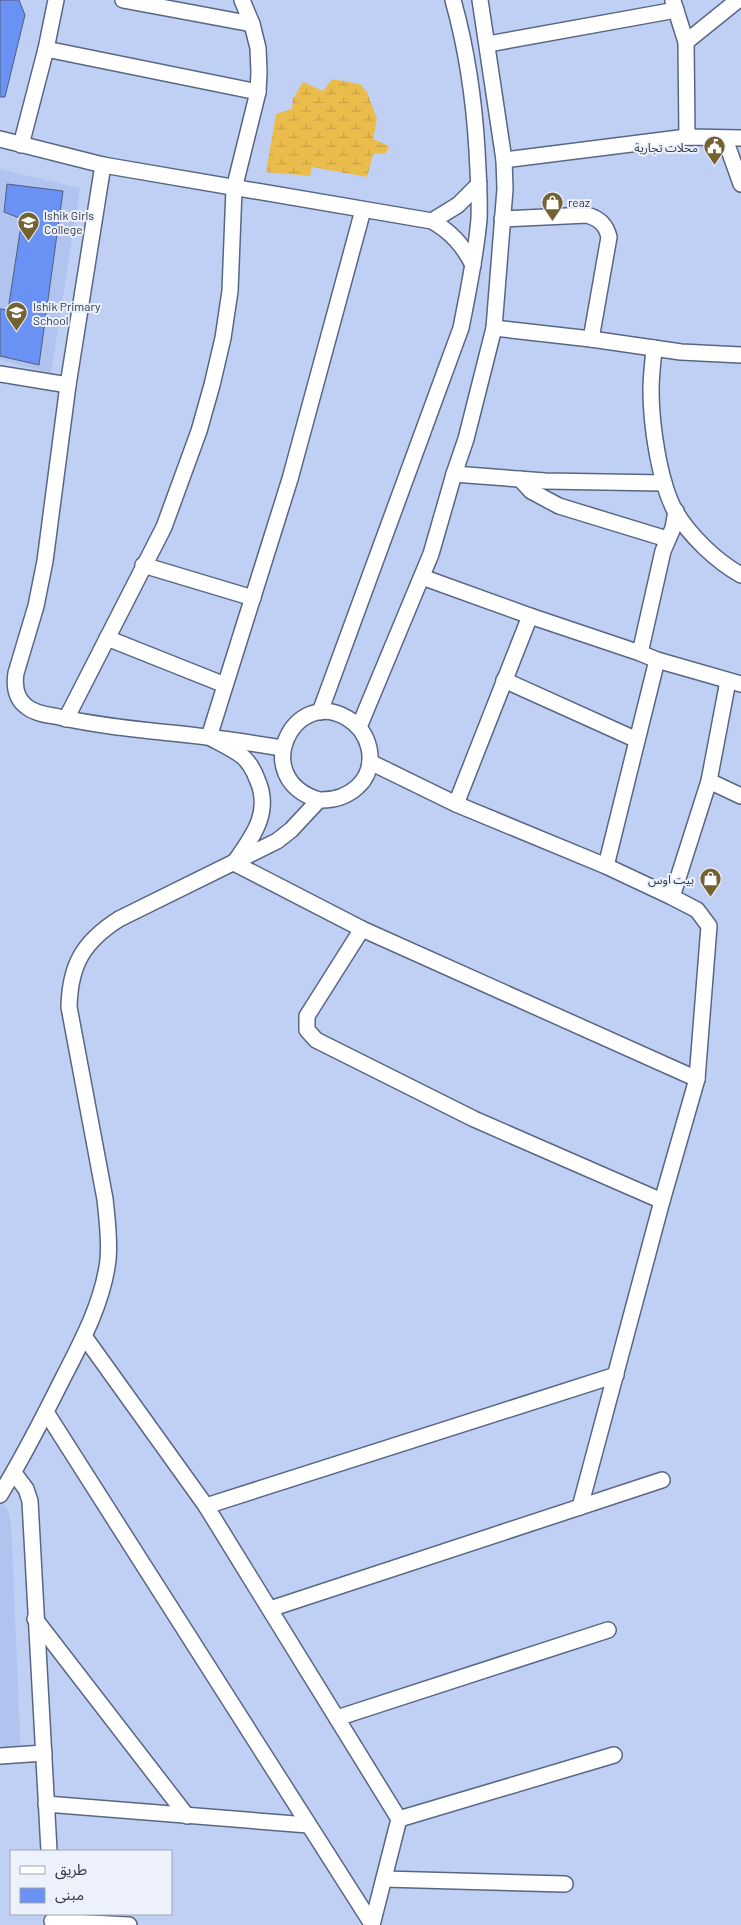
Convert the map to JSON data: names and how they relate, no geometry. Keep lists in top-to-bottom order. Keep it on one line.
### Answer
{"places":{"public building":["محلات تجارية"],"shop":["reaz","بيت اوس"],"school or university":["Ishik Girls College","Ishik Primary School"]},"legend":["طريق","مبنى"]}
